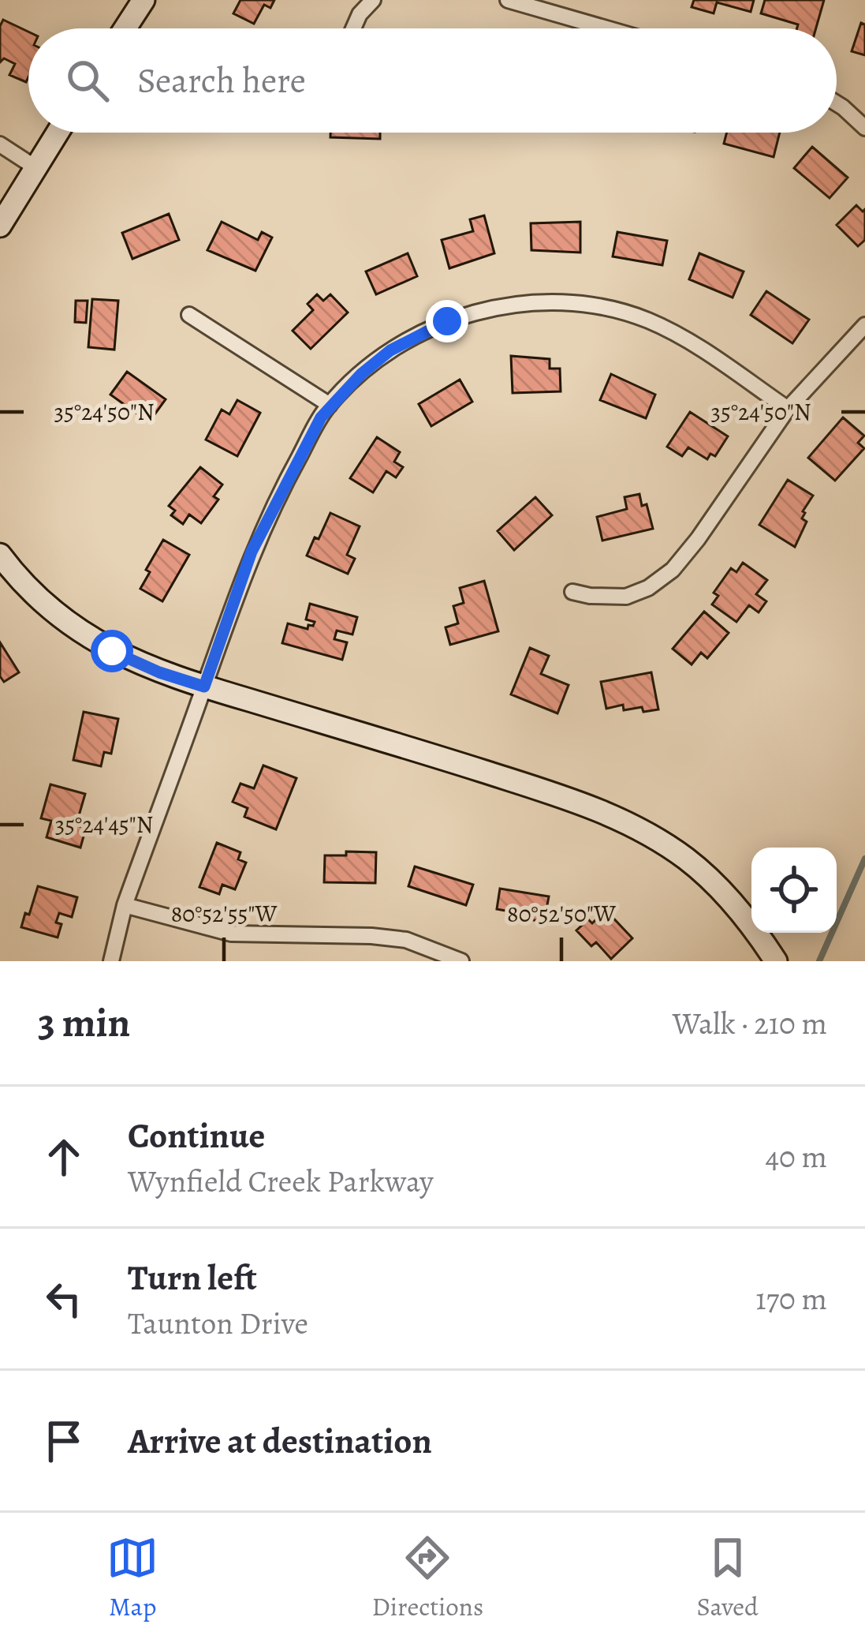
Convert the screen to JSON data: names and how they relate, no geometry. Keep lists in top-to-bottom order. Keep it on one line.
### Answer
{"page":{"search":"Search here","heading":["3 min","Walk · 210 m"],"list":[["Continue","Wynfield Creek Parkway","40 m"],["Turn left","Taunton Drive","170 m"],"Arrive at destination"],"nav":["Map","Directions","Saved"]},"coordinates":["35°24'50\"N","35°24'45\"N","80°52'55\"W","80°52'50\"W"]}
